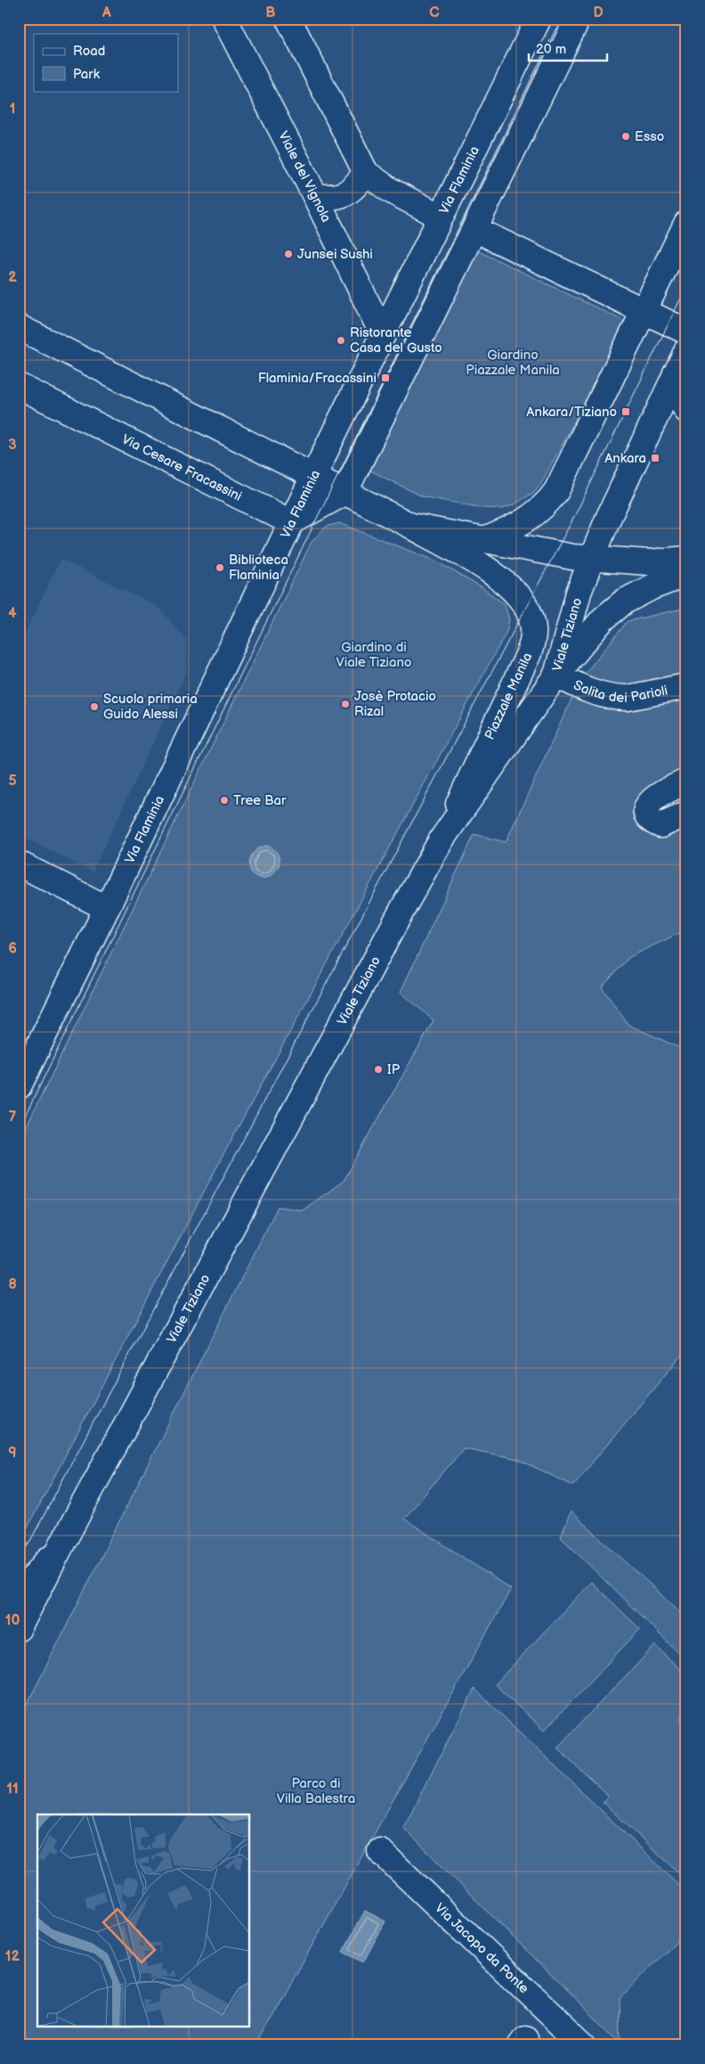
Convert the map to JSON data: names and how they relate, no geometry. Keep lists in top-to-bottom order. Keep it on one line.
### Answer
{"streets":{"street":["Viale del Vignola","Via Flaminia","Via Cesare Fracassini","Viale Tiziano","Salita dei Parioli","Piazzale Manila","Via Jacopo da Ponte"]},"crossings":[["Viale del Vignola","Via Flaminia"],["Via Flaminia","Via Cesare Fracassini"],["Via Flaminia","Piazzale Manila"],["Viale Tiziano","Salita dei Parioli"],["Viale Tiziano","Piazzale Manila"]],"parks":["Giardino Piazzale Manila","Giardino di Viale Tiziano","Parco di Villa Balestra"],"places":{"other":["Esso","Junsei Sushi","Ristorante Casa del Gusto","Biblioteca Flaminia","Josè Protacio Rizal","Scuola primaria Guido Alessi","Tree Bar","IP"],"transit":["Flaminia/Fracassini","Ankara/Tiziano","Ankara"]},"legend":["Road","Park"],"scale_bar":"20 m","grid":{"columns":["A","B","C","D"],"rows":["1","2","3","4","5","6","7","8","9","10","11","12"]}}
